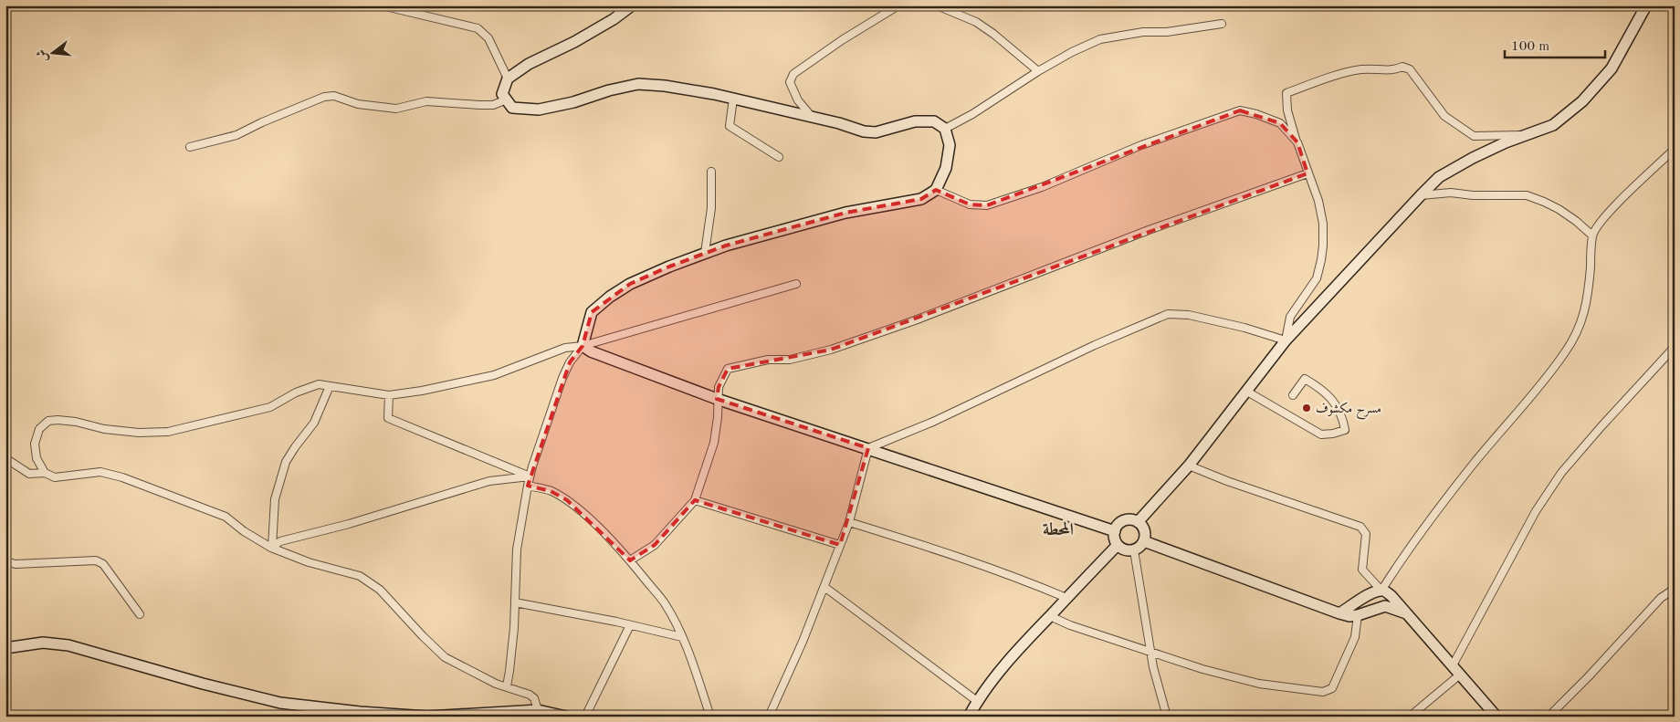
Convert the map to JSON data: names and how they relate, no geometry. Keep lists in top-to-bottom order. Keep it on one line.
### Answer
{"districts":["المحطة"],"places":["مسرح مكشوف"],"scale_bar":"100 m","north":"left"}
